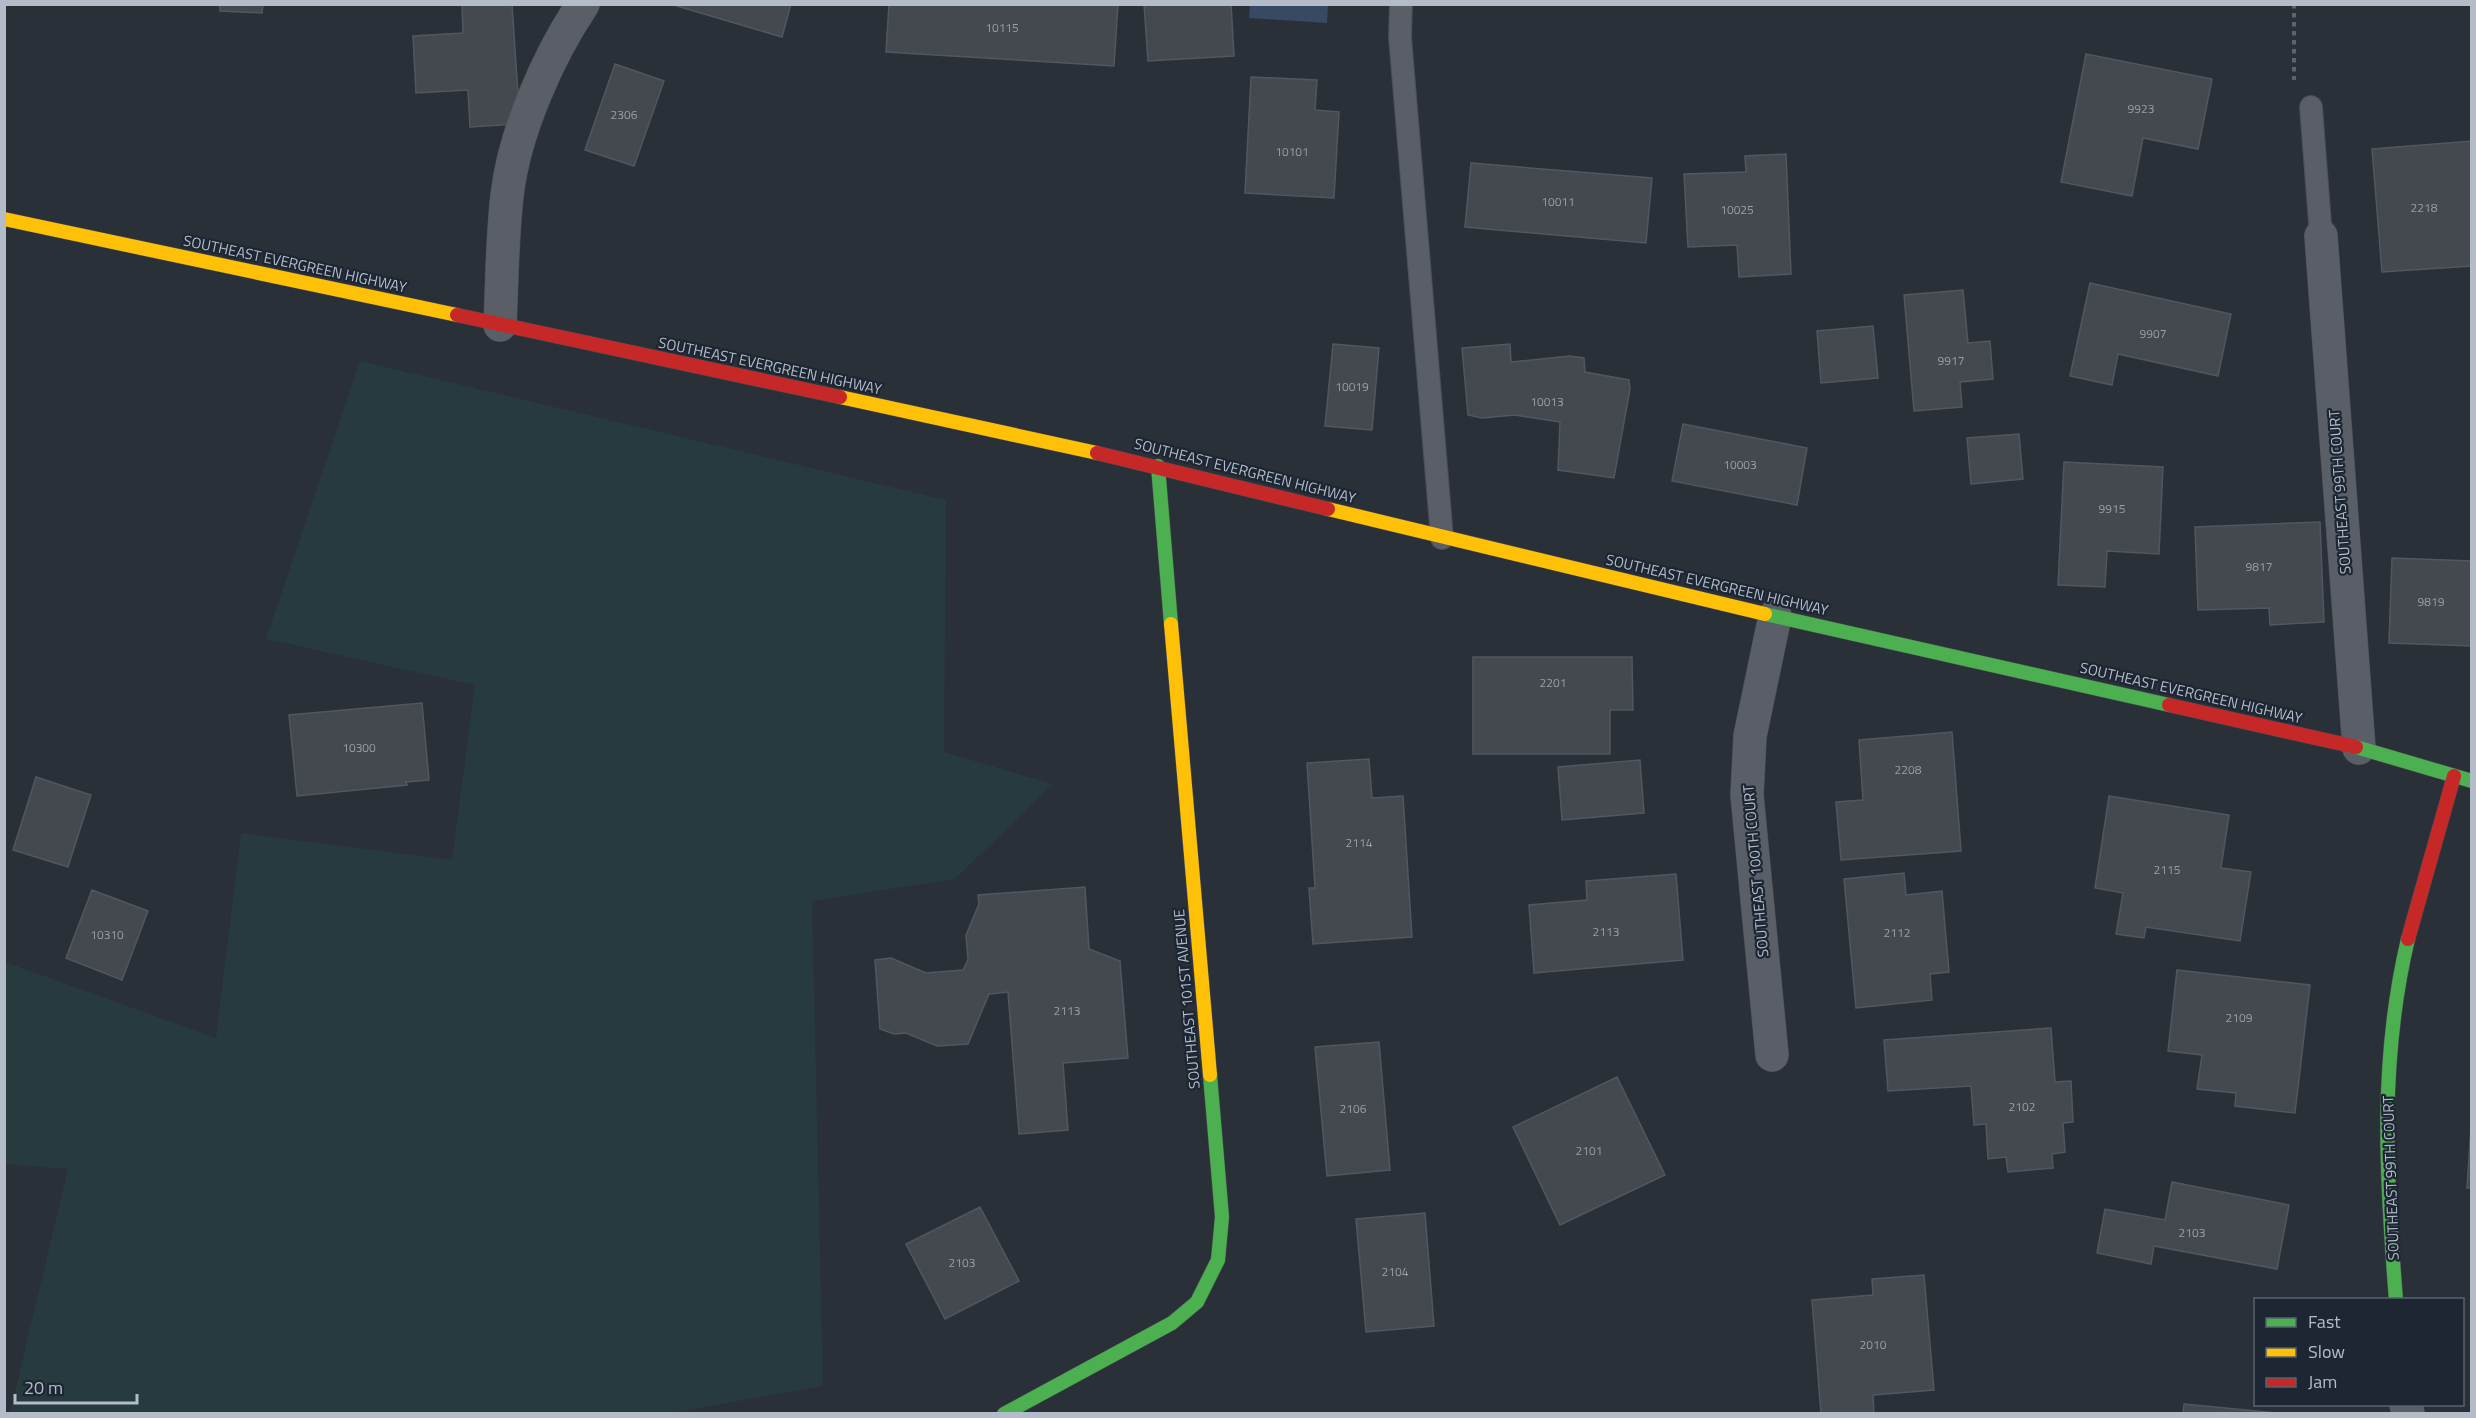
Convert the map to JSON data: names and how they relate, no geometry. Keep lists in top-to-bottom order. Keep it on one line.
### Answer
{"streets":{"street":["SOUTHEAST EVERGREEN HIGHWAY","SOUTHEAST 99TH COURT","SOUTHEAST 100TH COURT","SOUTHEAST 101ST AVENUE"]},"crossings":[["SOUTHEAST EVERGREEN HIGHWAY","SOUTHEAST 99TH COURT"],["SOUTHEAST EVERGREEN HIGHWAY","SOUTHEAST 100TH COURT"],["SOUTHEAST EVERGREEN HIGHWAY","SOUTHEAST 101ST AVENUE"]],"house_numbers":["10115","9923","2306","10101","10011","2218","10025","9907","9917","10019","10013","10003","9915","9817","9819","2201","10300","2208","2114","2115","2113","2112","10310","2113","2109","2102","2106","2101","2103","2103","2104","2010"],"legend":["Fast","Slow","Jam"],"scale_bar":"20 m"}
